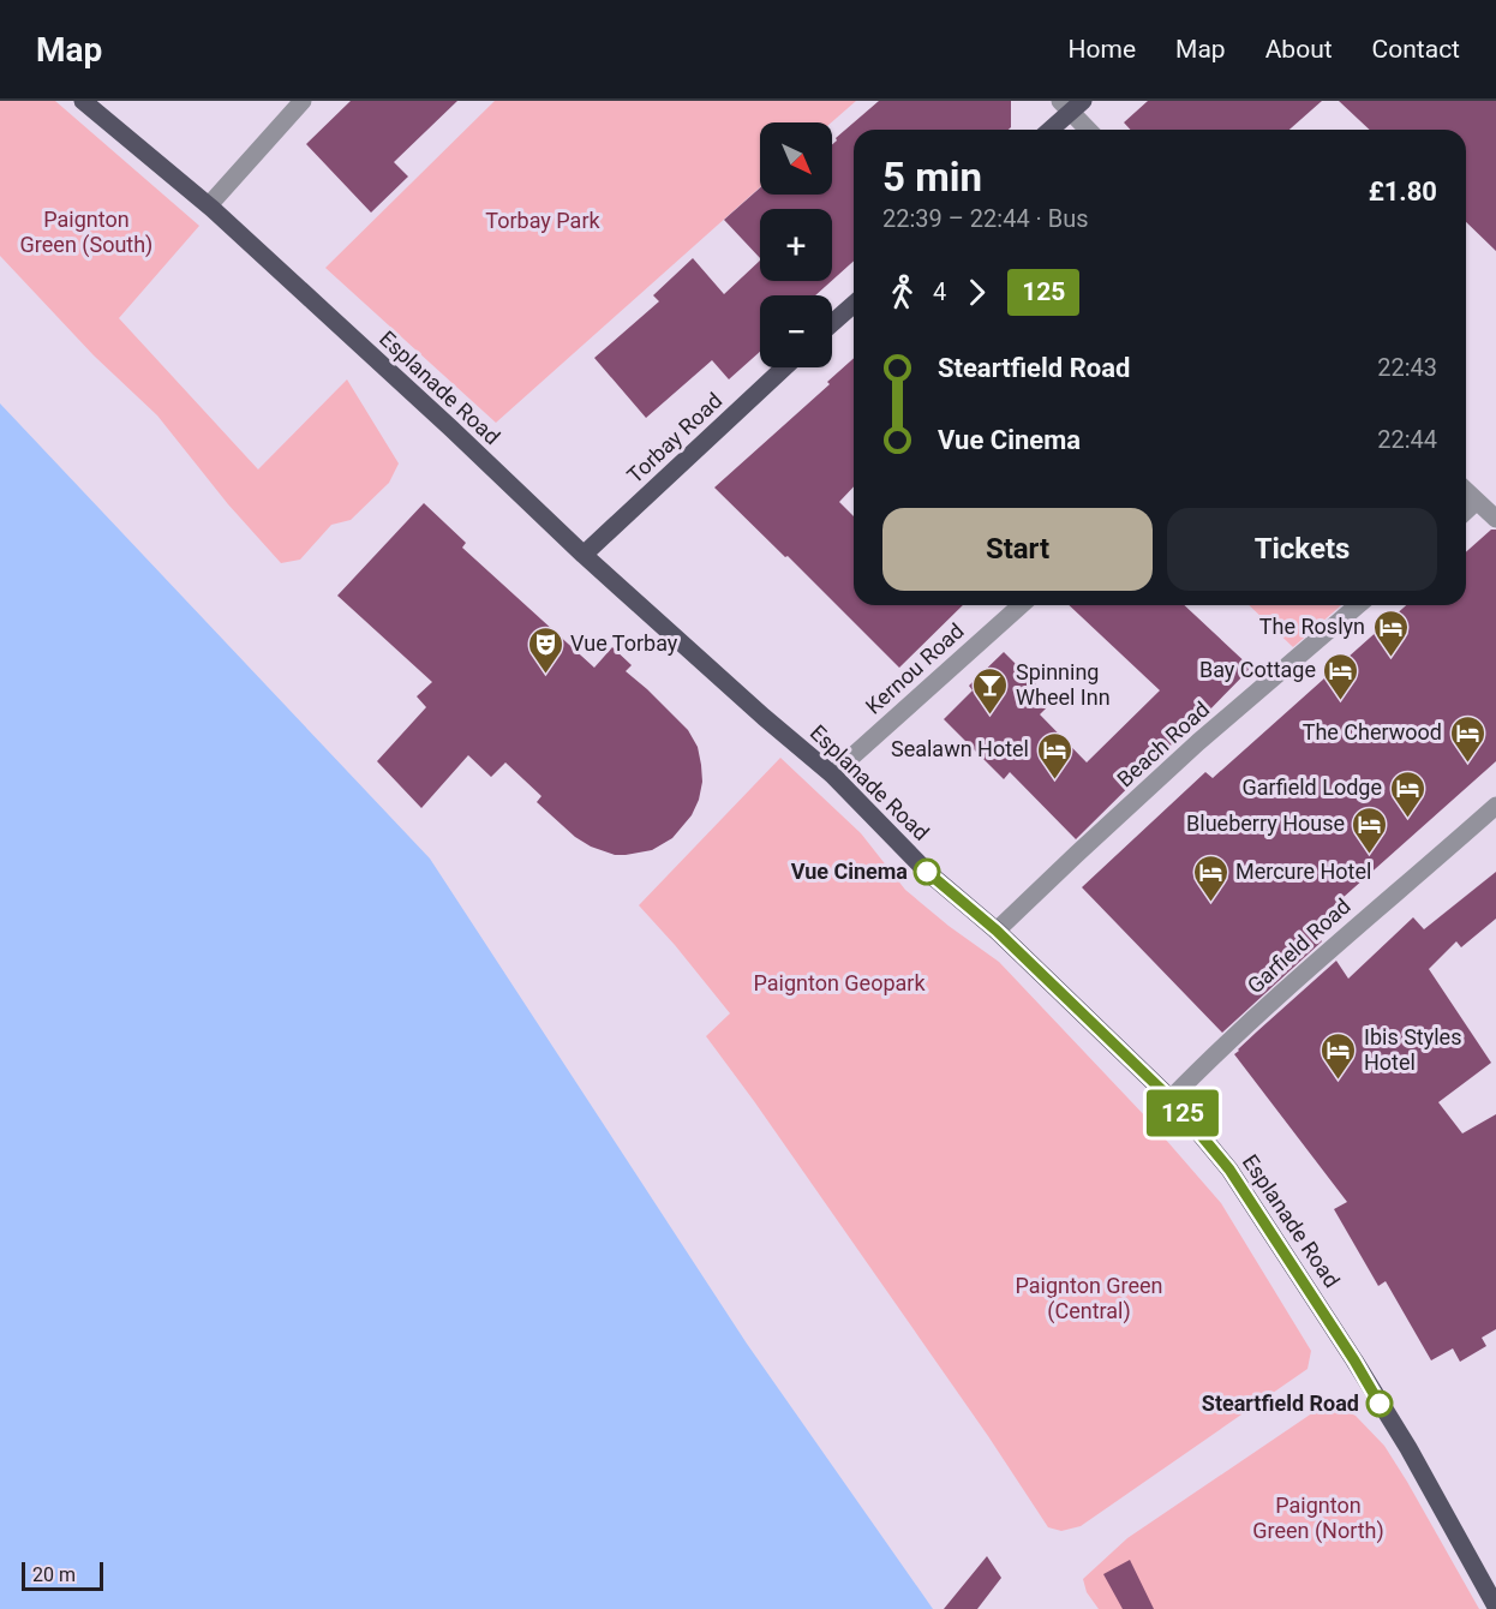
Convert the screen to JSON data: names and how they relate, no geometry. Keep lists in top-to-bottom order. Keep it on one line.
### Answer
{"streets":{"main road":["Esplanade Road","Torbay Road"],"street":["Kernou Road","Beach Road","Garfield Road"]},"crossings":[["Esplanade Road","Torbay Road"],["Esplanade Road","Kernou Road"],["Esplanade Road","Beach Road"],["Esplanade Road","Garfield Road"]],"parks":["Paignton Green (South)","Torbay Park","Paignton Geopark","Paignton Green (Central)","Paignton Green (North)"],"places":{"hotel":["The Roslyn","Bay Cottage","The Cherwood","Sealawn Hotel","Garfield Lodge","Blueberry House","Mercure Hotel","Ibis Styles Hotel"],"theatre":["Vue Torbay"],"bar":["Spinning Wheel Inn"],"other":["Vue Cinema","Steartfield Road"]},"lines":["bus line 125"],"scale_bar":"20 m","north":"bottom right","page":{"header":"Map","nav":["Home","Map","About","Contact"],"on_map":"125","map_buttons":["+","−"],"heading":["5 min","22:39 – 22:44 · Bus","£1.80"],"legs":["4","125"],"list":[{"name":"Steartfield Road","value":"22:43"},{"name":"Vue Cinema","value":"22:44"}],"buttons":["Start","Tickets"],"scale":"20 m"}}
